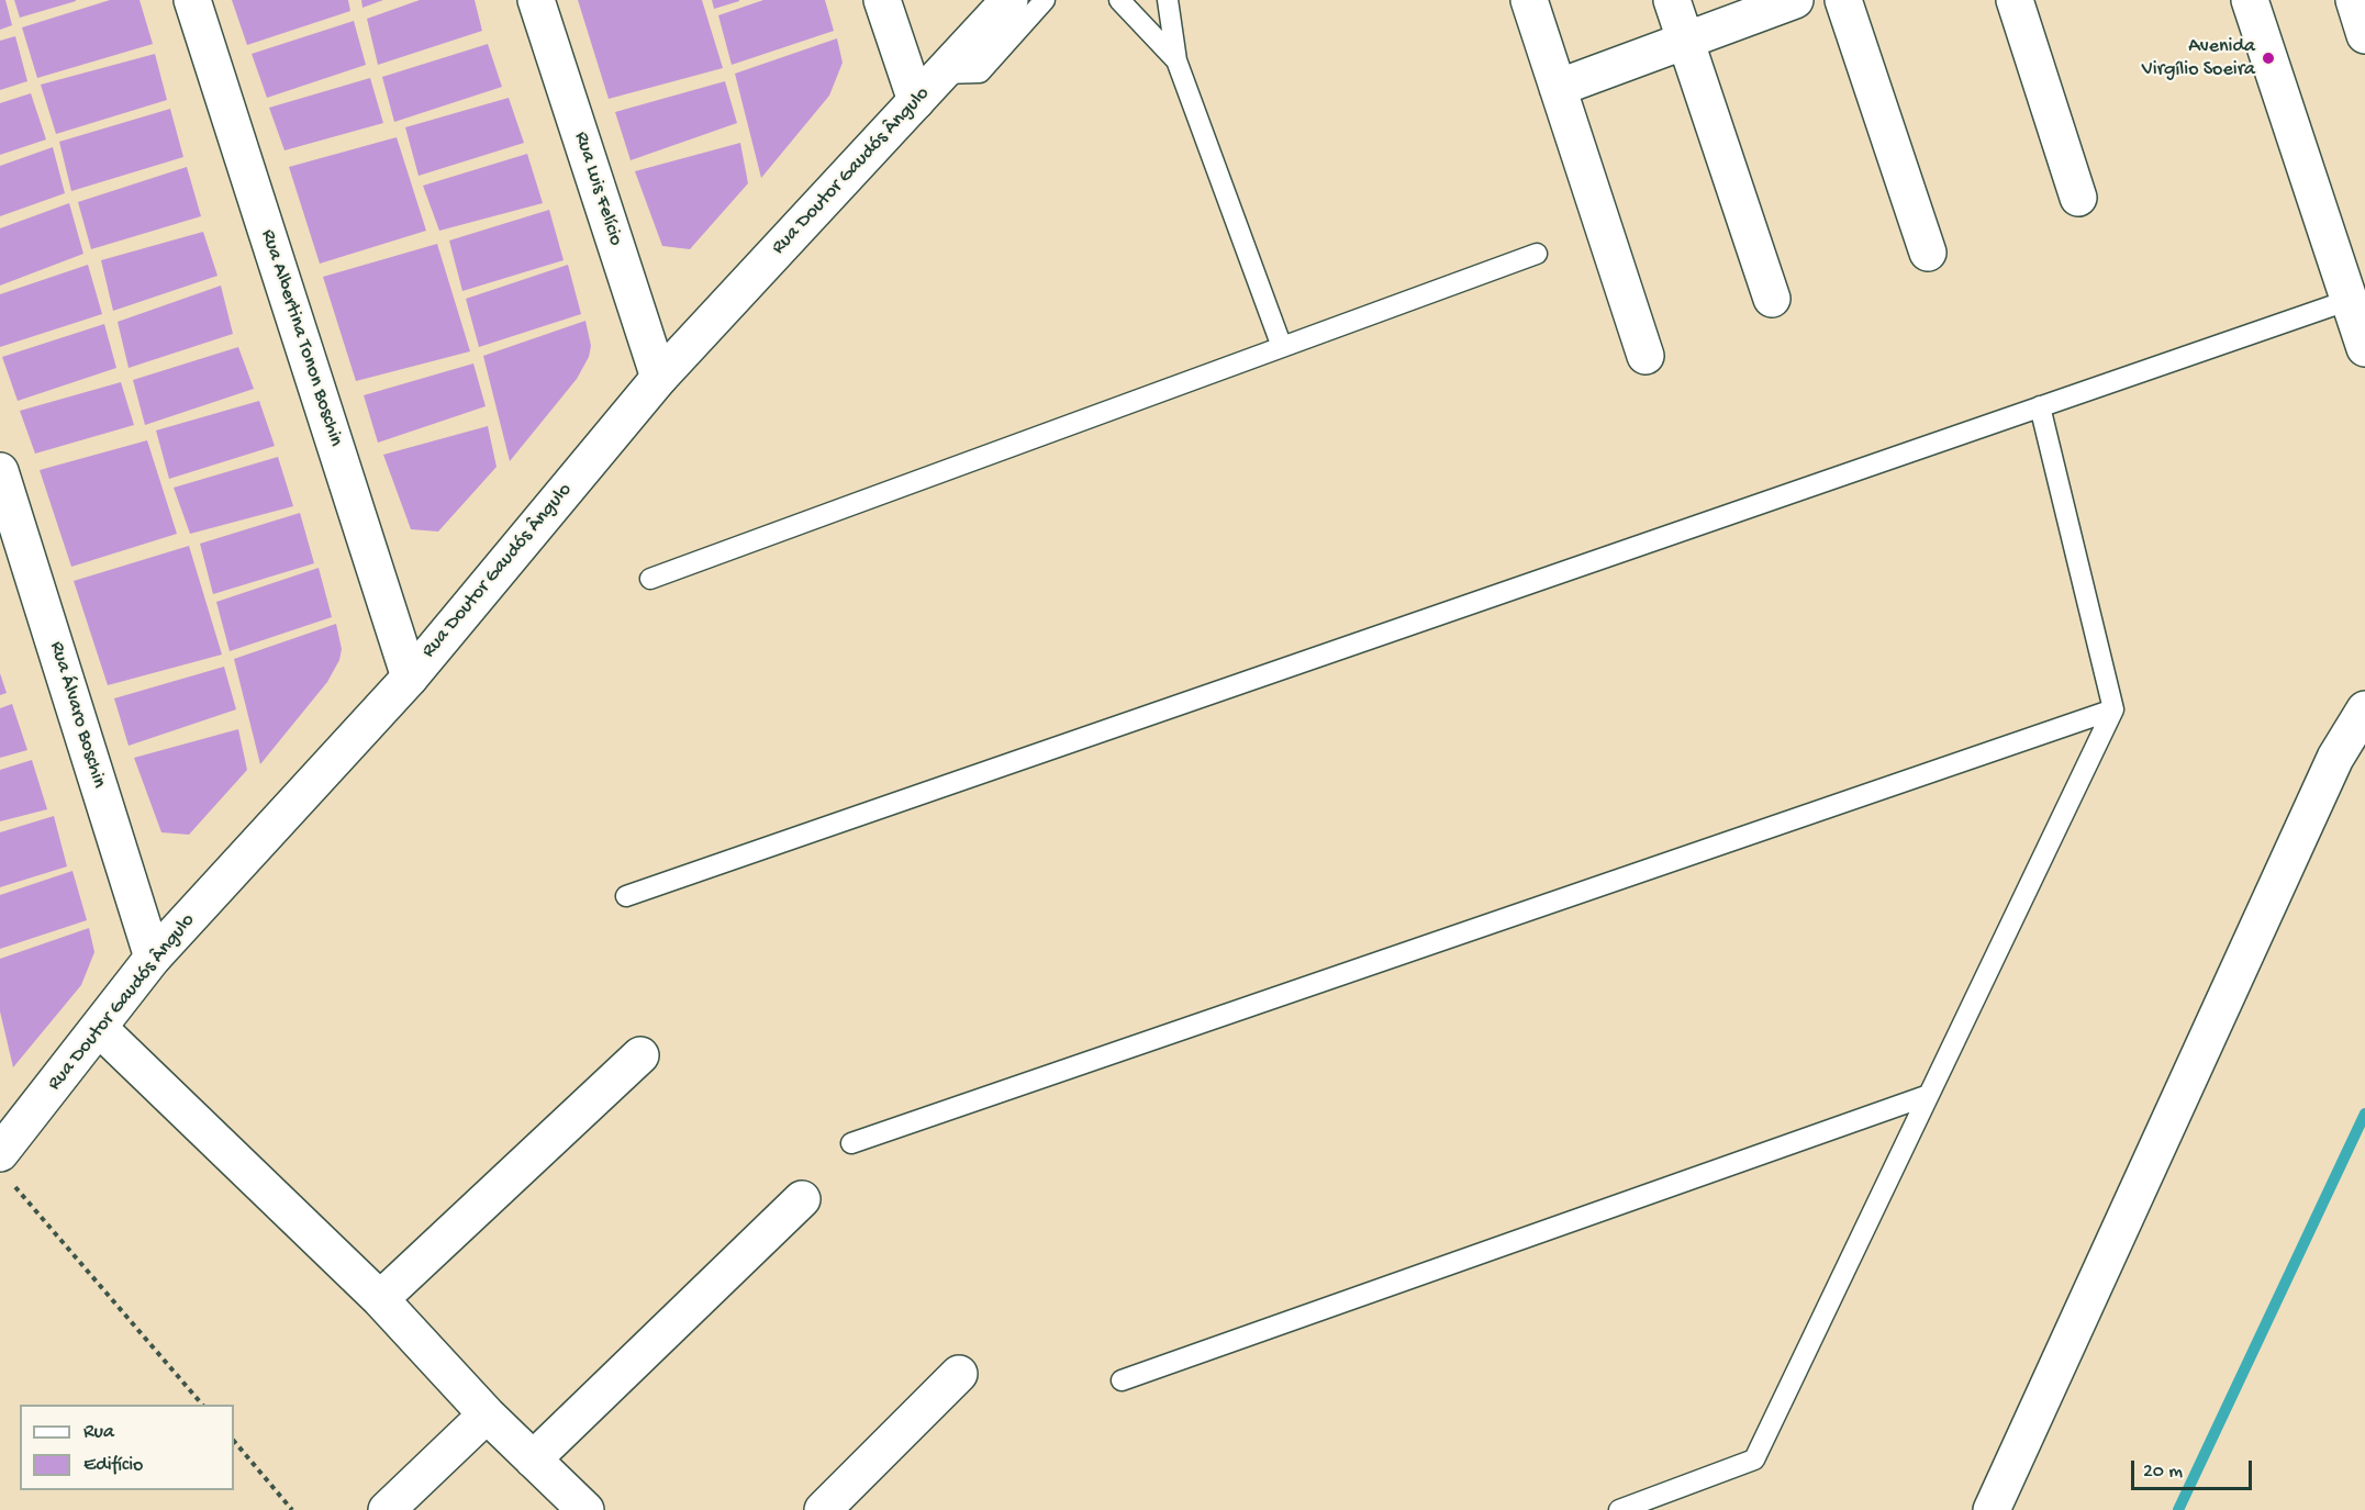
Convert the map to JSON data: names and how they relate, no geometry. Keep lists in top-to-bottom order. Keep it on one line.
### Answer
{"streets":{"street":["Rua Doutor Gaudós Ângulo","Rua Luis Felício","Rua Albertina Tonon Boschin","Rua Álvaro Boschin"]},"crossings":[["Rua Doutor Gaudós Ângulo","Rua Luis Felício"],["Rua Doutor Gaudós Ângulo","Rua Albertina Tonon Boschin"],["Rua Doutor Gaudós Ângulo","Rua Álvaro Boschin"]],"places":["Avenida Virgílio Soeira"],"legend":["Rua","Edifício"],"scale_bar":"20 m"}
